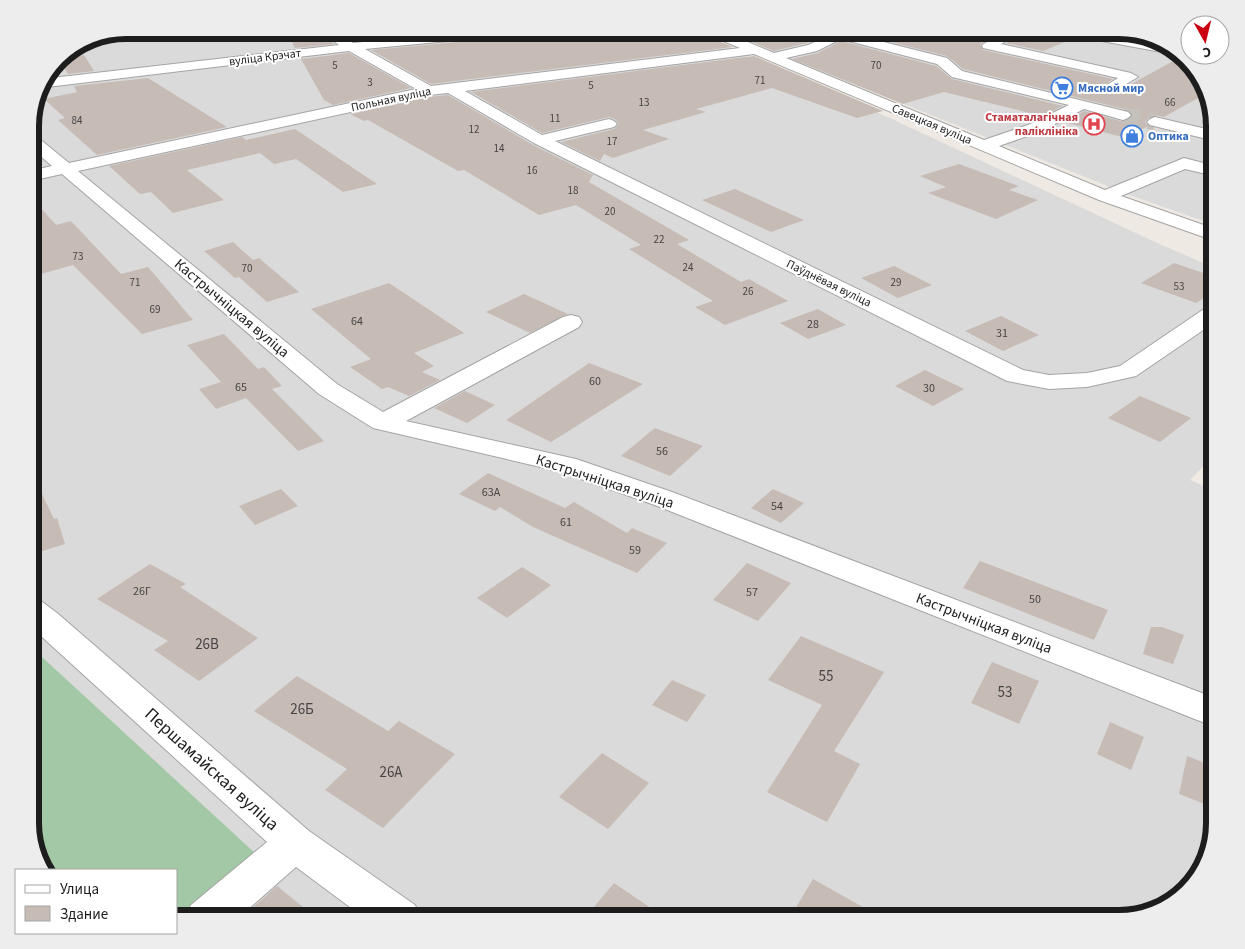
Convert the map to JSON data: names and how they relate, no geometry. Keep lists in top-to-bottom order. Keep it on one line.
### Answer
{"streets":{"street":["вуліца Крэчат","Польная вуліца","Савецкая вуліца","Паўднёвая вуліца","Кастрычніцкая вуліца","Першамайская вуліца"]},"crossings":[["Польная вуліца","Савецкая вуліца"],["Польная вуліца","Паўднёвая вуліца"],["Польная вуліца","Кастрычніцкая вуліца"]],"places":{"supermarket":["Мясной мир"],"hospital":["Стаматалагічная паліклініка"],"shop":["Оптика"]},"house_numbers":["5","70","71","3","5","13","66","11","84","12","17","14","16","18","20","22","73","24","70","71","29","53","26","69","64","28","31","60","65","30","56","63А","54","61","59","26Г","57","50","26В","55","53","26Б","26А"],"legend":["Улица","Здание"],"north":"bottom"}
